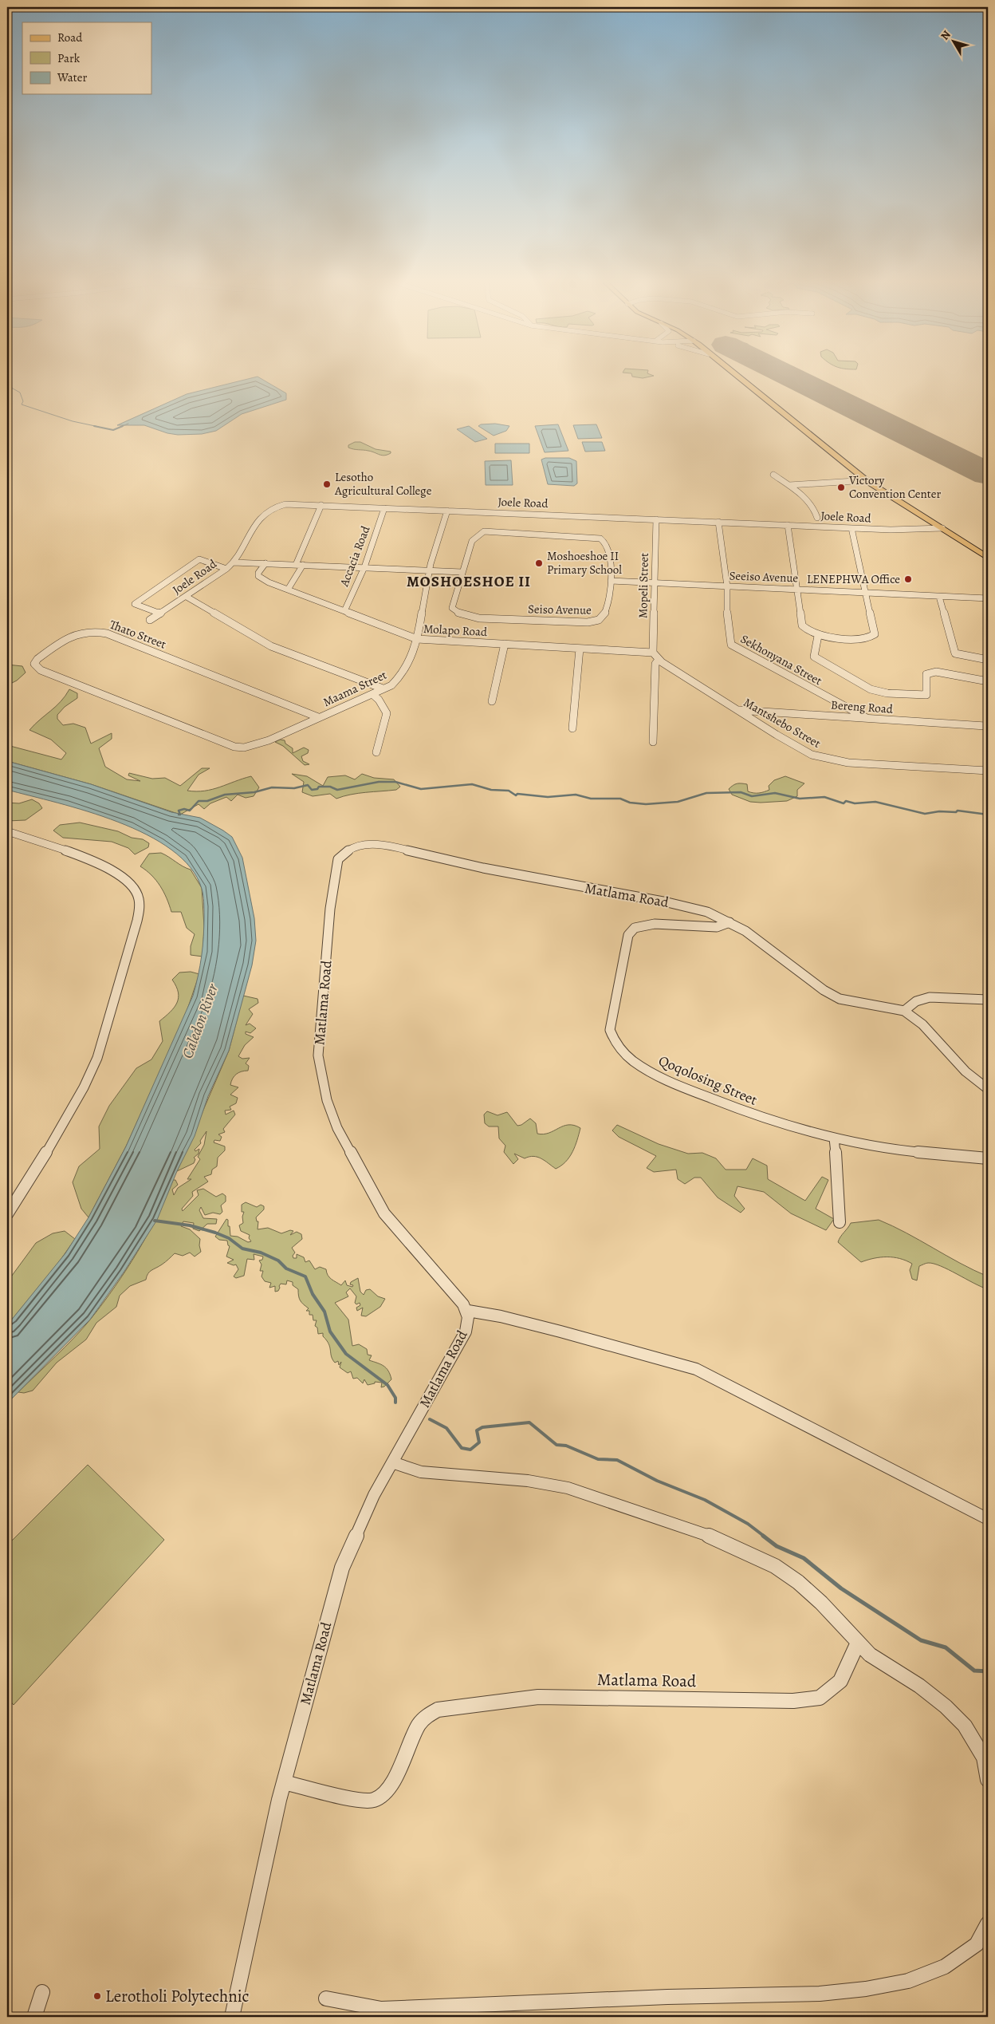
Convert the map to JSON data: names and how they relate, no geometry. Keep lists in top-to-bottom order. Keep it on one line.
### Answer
{"streets":{"street":["Joele Road","Accacia Road","Seeiso Avenue","Mopeli Street","Seiso Avenue","Molapo Road","Thato Street","Sekhonyana Street","Maama Street","Bereng Road","Mantshebo Street","Matlama Road","Qoqolosing Street"]},"crossings":[["Joele Road","Accacia Road"],["Joele Road","Mopeli Street"],["Joele Road","Sekhonyana Street"],["Joele Road","Maama Street"],["Accacia Road","Molapo Road"],["Seeiso Avenue","Mopeli Street"],["Seeiso Avenue","Seiso Avenue"],["Seeiso Avenue","Sekhonyana Street"],["Mopeli Street","Molapo Road"],["Mopeli Street","Mantshebo Street"],["Molapo Road","Maama Street"],["Molapo Road","Mantshebo Street"],["Thato Street","Maama Street"],["Sekhonyana Street","Bereng Road"],["Bereng Road","Mantshebo Street"],["Matlama Road","Qoqolosing Street"]],"districts":["MOSHOESHOE II"],"water":["Caledon River"],"places":["Lesotho Agricultural College","Victory Convention Center","Moshoeshoe II Primary School","LENEPHWA Office","Lerotholi Polytechnic"],"legend":["Road","Park","Water"],"north":"top left"}
